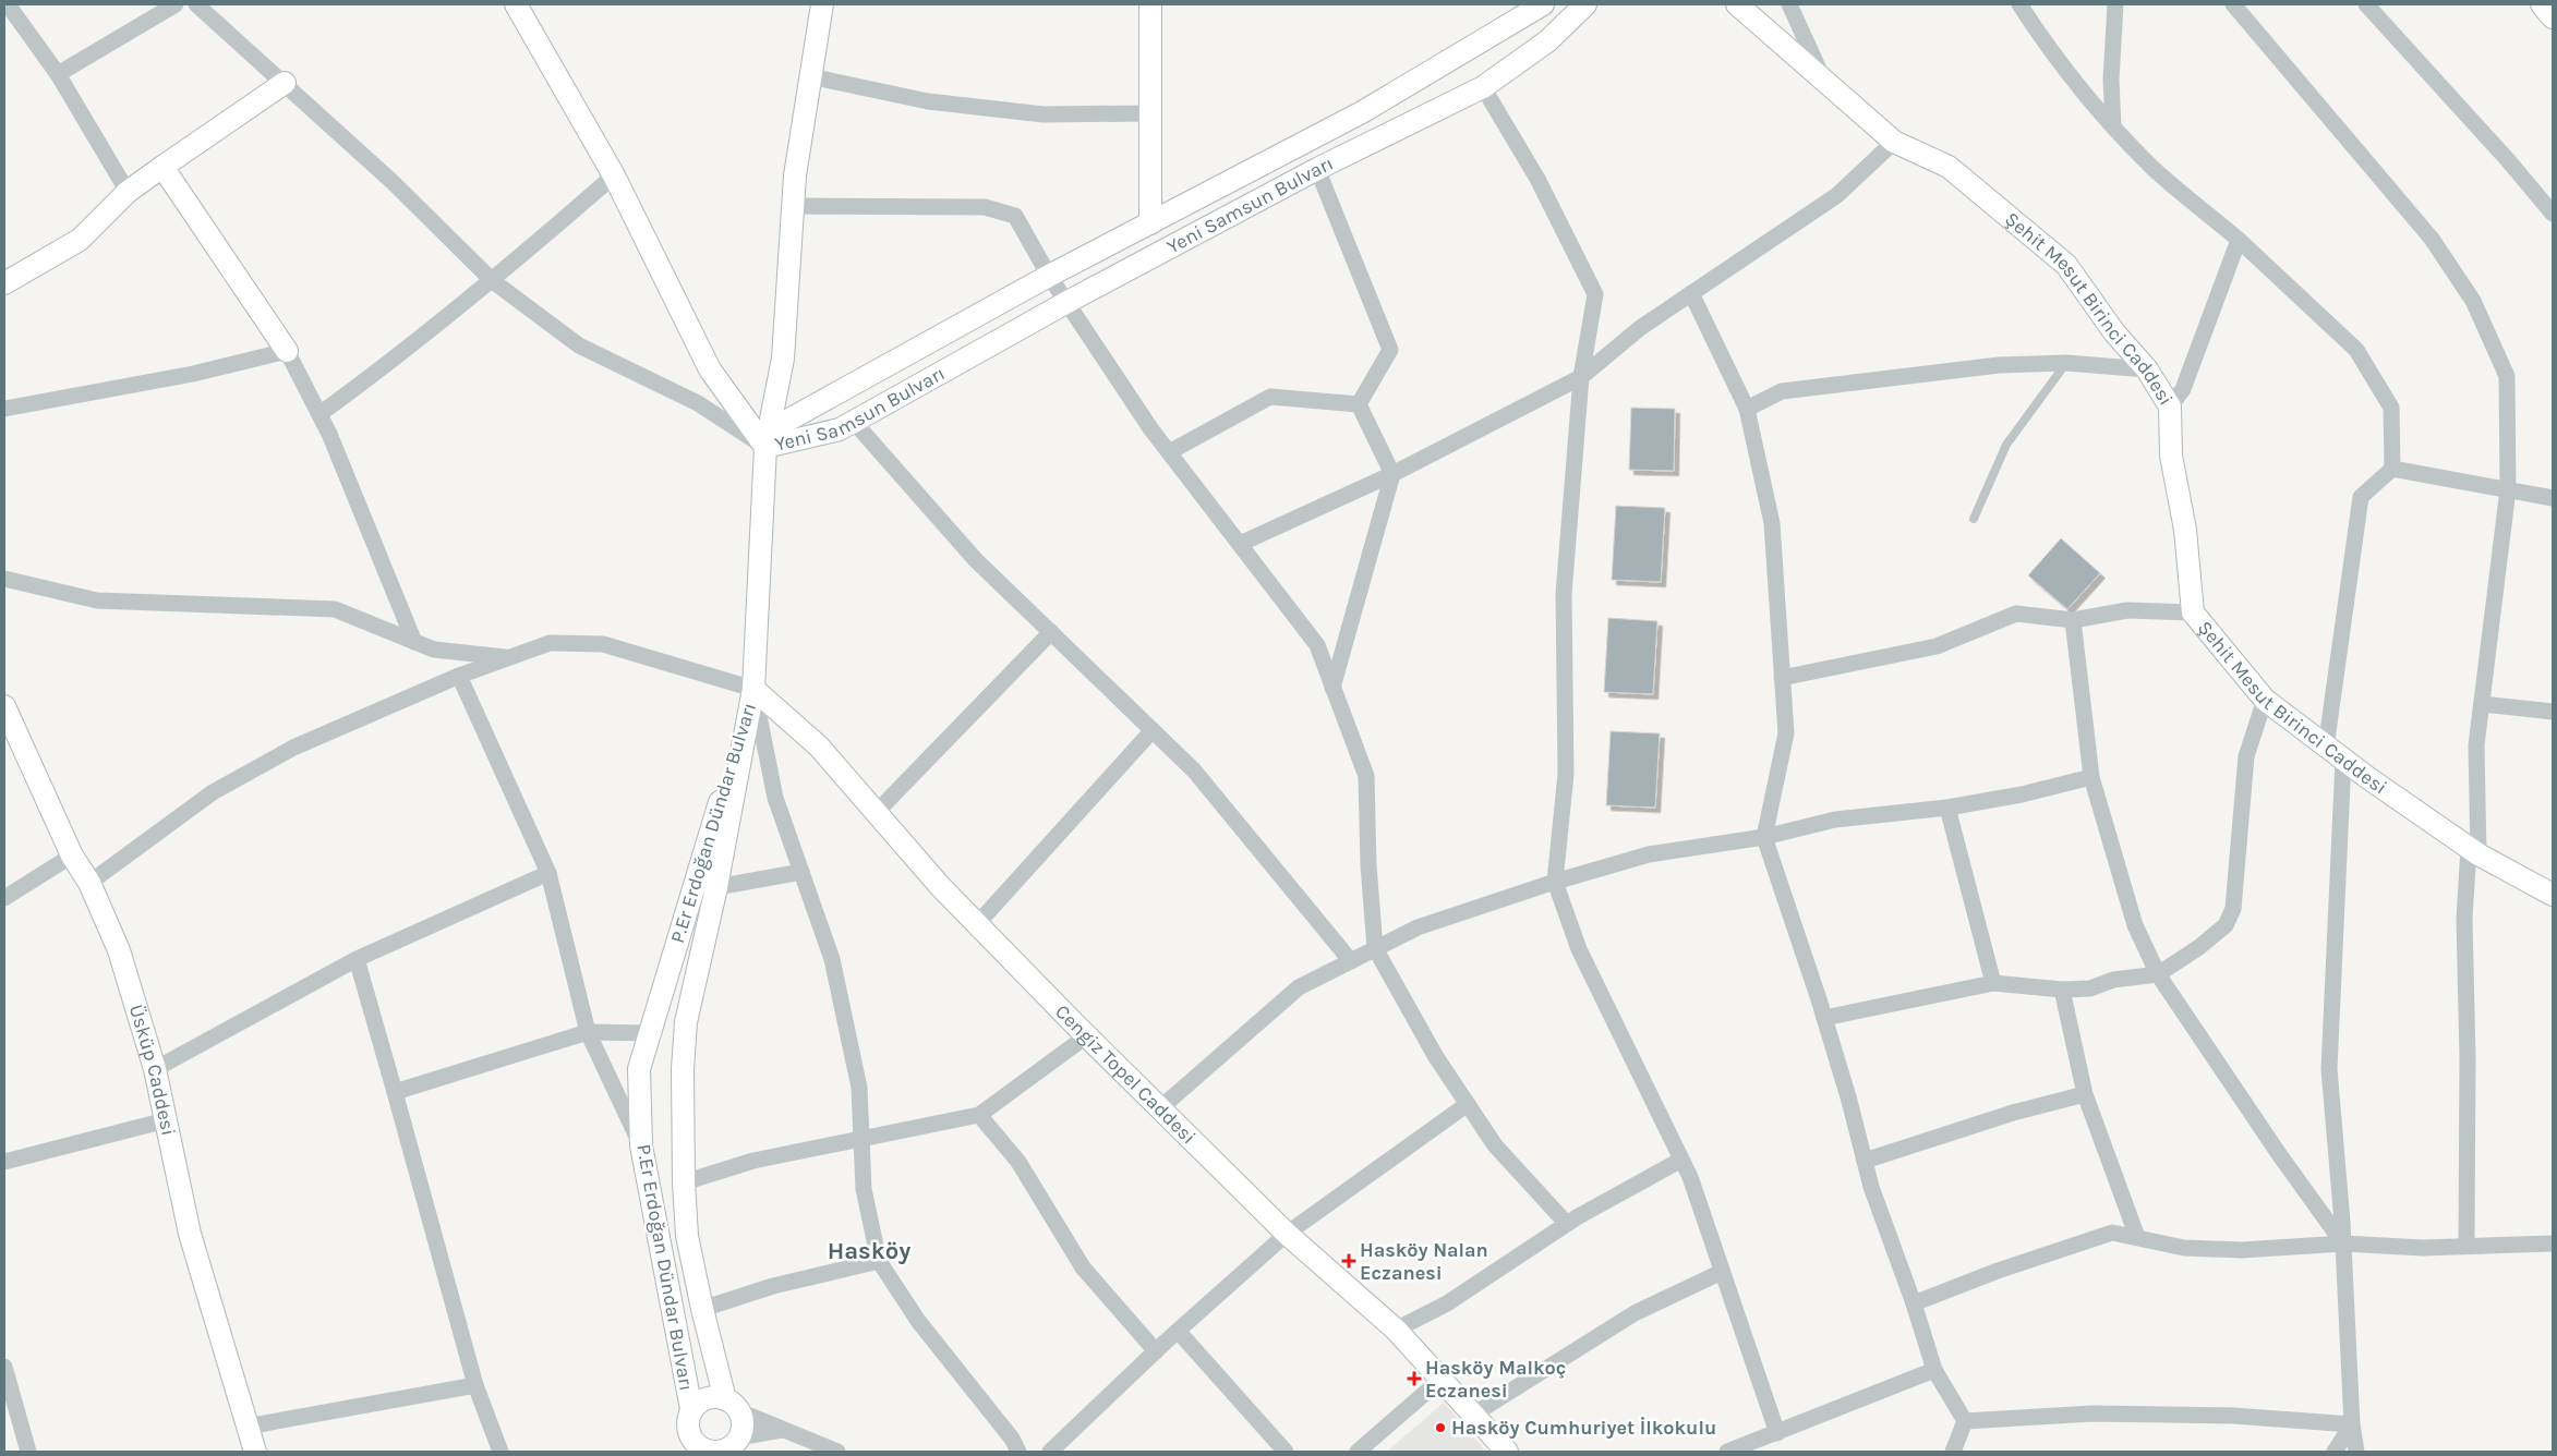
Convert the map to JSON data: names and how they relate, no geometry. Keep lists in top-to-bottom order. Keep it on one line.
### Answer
{"streets":{"main road":["Yeni Samsun Bulvarı","Şehit Mesut Birinci Caddesi","P.Er Erdoğan Dündar Bulvarı","Üsküp Caddesi","Cengiz Topel Caddesi"]},"crossings":[["P.Er Erdoğan Dündar Bulvarı","Cengiz Topel Caddesi"]],"districts":["Hasköy"],"places":{"health":["Hasköy Nalan Eczanesi","Hasköy Malkoç Eczanesi"],"other":["Hasköy Cumhuriyet İlkokulu"]}}
